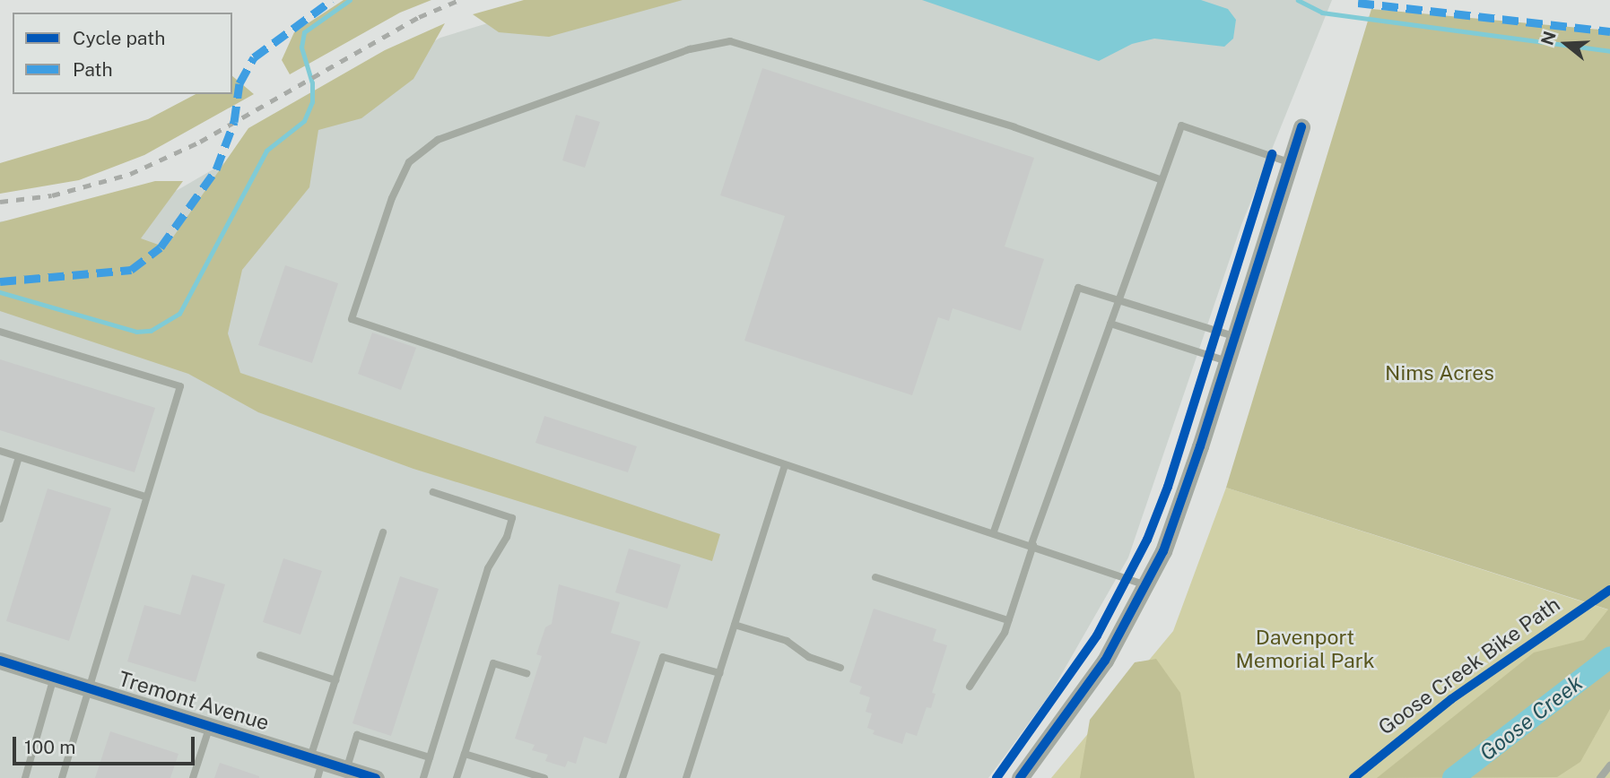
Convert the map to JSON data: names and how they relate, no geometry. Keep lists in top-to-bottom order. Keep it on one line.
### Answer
{"streets":{"street":["Tremont Avenue"],"cycle path":["Goose Creek Bike Path"]},"water":["Goose Creek"],"parks":["Nims Acres","Davenport Memorial Park"],"legend":["Cycle path","Path"],"scale_bar":"100 m","north":"left"}
